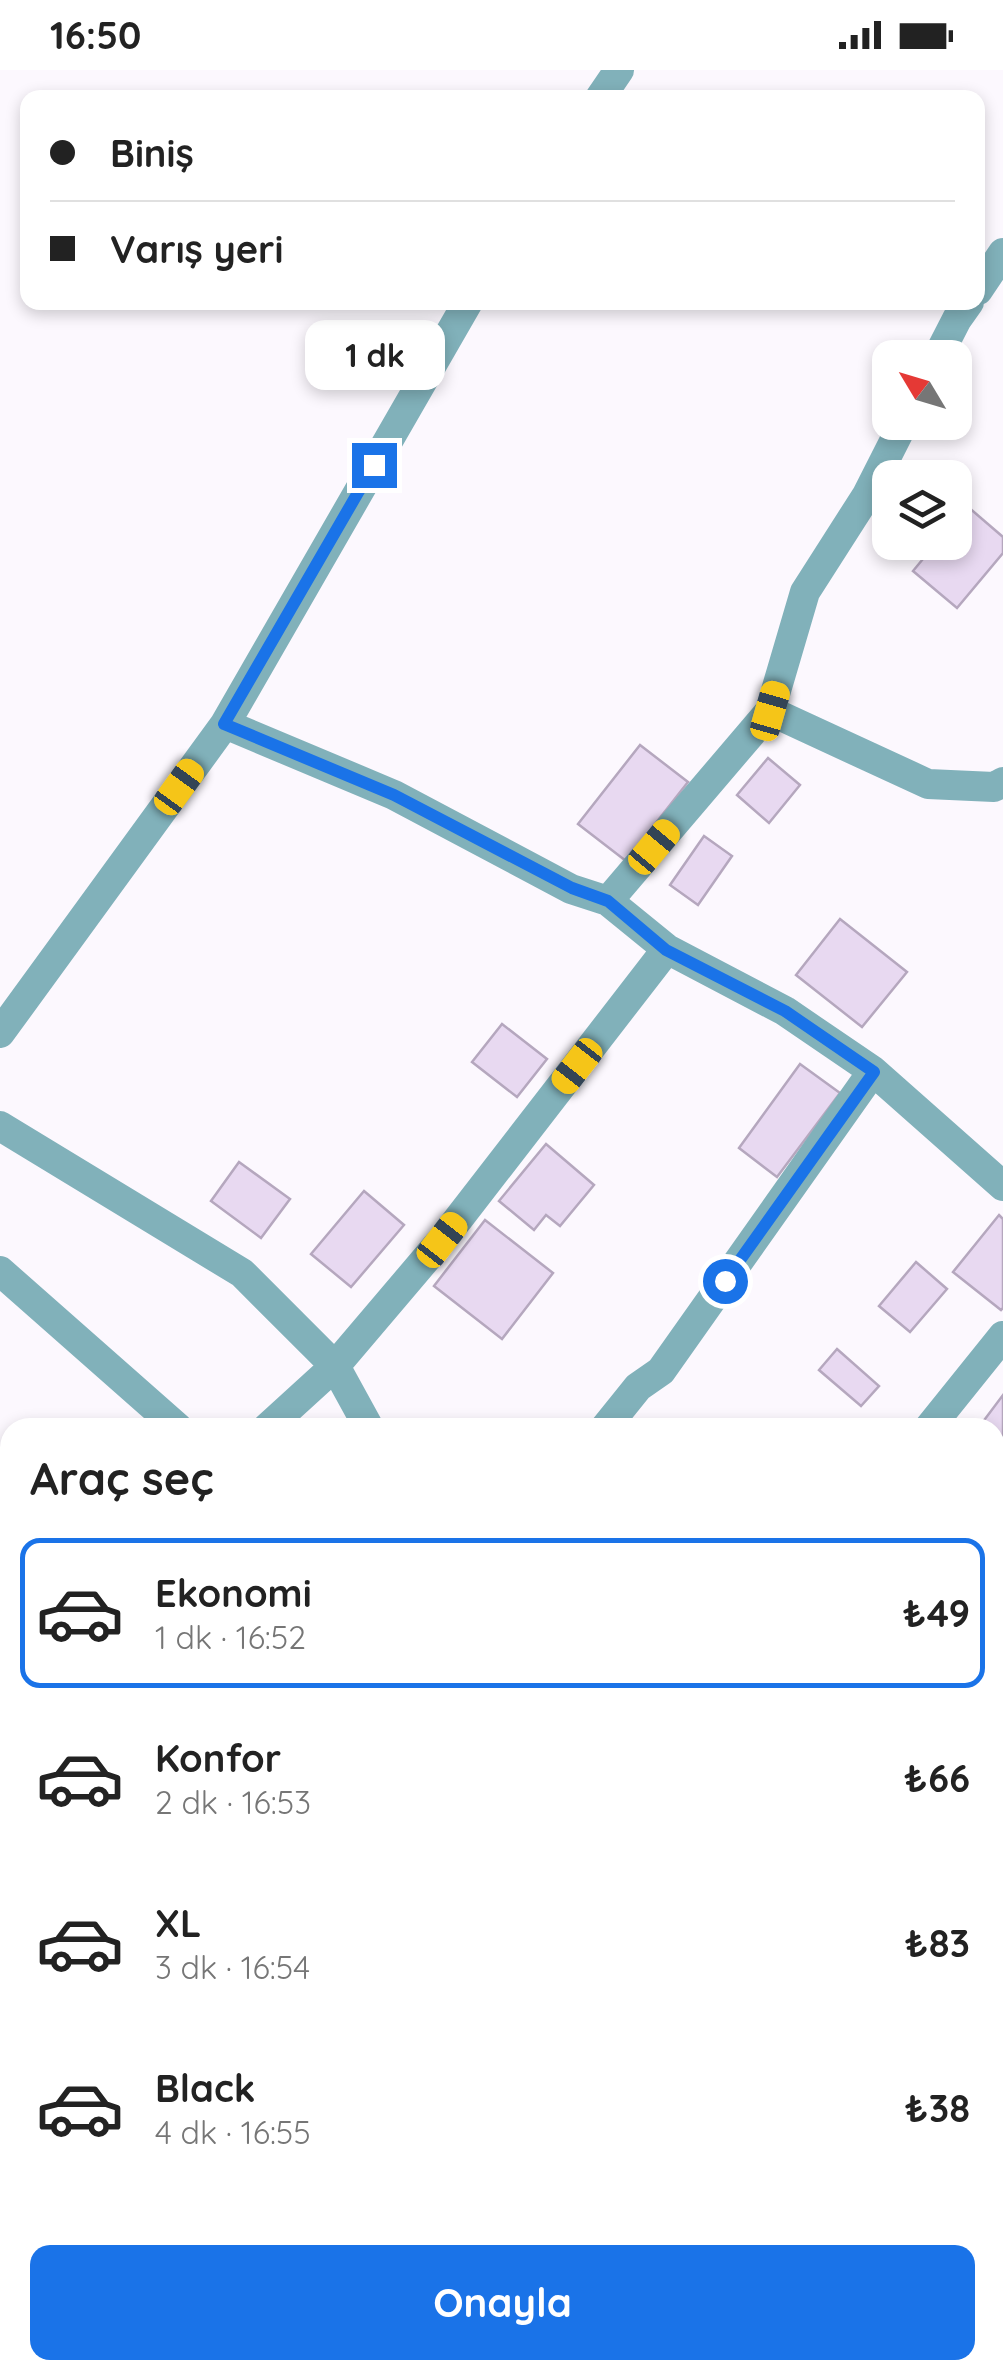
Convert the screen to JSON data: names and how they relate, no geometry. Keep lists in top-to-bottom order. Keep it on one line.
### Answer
{"north":"top left","page":{"status":"16:50","banner":["Biniş","Varış yeri"],"bubble":"1 dk","heading":"Araç seç","list":[{"name":"Ekonomi","note":"1 dk · 16:52","value":"₺49"},{"name":"Konfor","note":"2 dk · 16:53","value":"₺66"},{"name":"XL","note":"3 dk · 16:54","value":"₺83"},{"name":"Black","note":"4 dk · 16:55","value":"₺38"}],"buttons":"Onayla"}}
